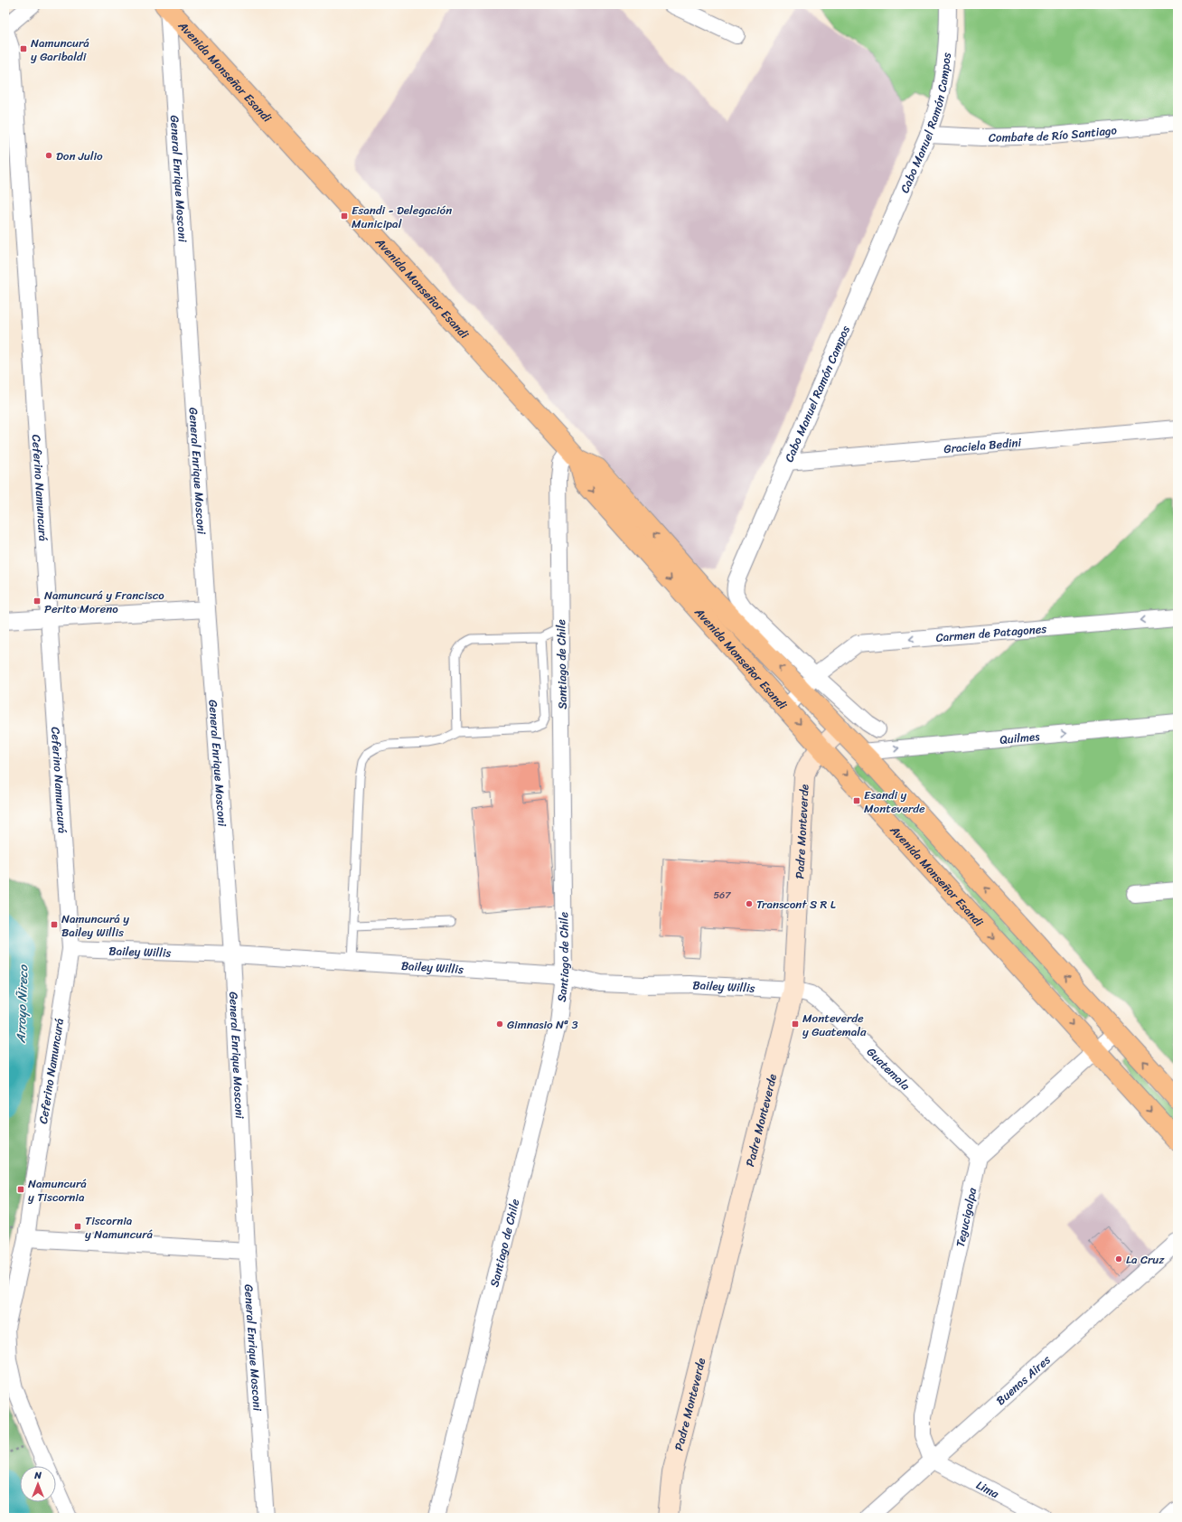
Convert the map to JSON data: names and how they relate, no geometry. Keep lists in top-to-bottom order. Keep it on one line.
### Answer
{"streets":{"main road":["Avenida Monseñor Esandi"],"street":["Cabo Manuel Ramón Campos","Combate de Río Santiago","General Enrique Mosconi","Graciela Bedini","Ceferino Namuncurá","Carmen de Patagones","Santiago de Chile","Quilmes","Padre Monteverde","Bailey Willis","Guatemala","Tegucigalpa","Buenos Aires","Lima"]},"crossings":[["Avenida Monseñor Esandi","Cabo Manuel Ramón Campos"],["Avenida Monseñor Esandi","General Enrique Mosconi"],["Avenida Monseñor Esandi","Carmen de Patagones"],["Avenida Monseñor Esandi","Santiago de Chile"],["Avenida Monseñor Esandi","Quilmes"],["Avenida Monseñor Esandi","Padre Monteverde"],["Cabo Manuel Ramón Campos","Combate de Río Santiago"],["Cabo Manuel Ramón Campos","Graciela Bedini"],["Cabo Manuel Ramón Campos","Carmen de Patagones"],["General Enrique Mosconi","Bailey Willis"],["Ceferino Namuncurá","Bailey Willis"],["Santiago de Chile","Bailey Willis"],["Padre Monteverde","Bailey Willis"],["Padre Monteverde","Guatemala"],["Bailey Willis","Guatemala"],["Guatemala","Tegucigalpa"],["Tegucigalpa","Buenos Aires"],["Tegucigalpa","Lima"],["Buenos Aires","Lima"]],"one_way":["Carmen de Patagones","Quilmes"],"water":["Arroyo Ñireco"],"places":{"transit":["Namuncurá y Garibaldi","Esandi - Delegación Municipal","Namuncurá y Francisco Perito Moreno","Esandi y Monteverde","Namuncurá y Bailey Willis","Monteverde y Guatemala","Namuncurá y Tiscornia","Tiscornia y Namuncurá"],"other":["Don Julio","Transcont S R L","Gimnasio Nª 3","La Cruz"]},"house_numbers":["567"],"north":"top"}
